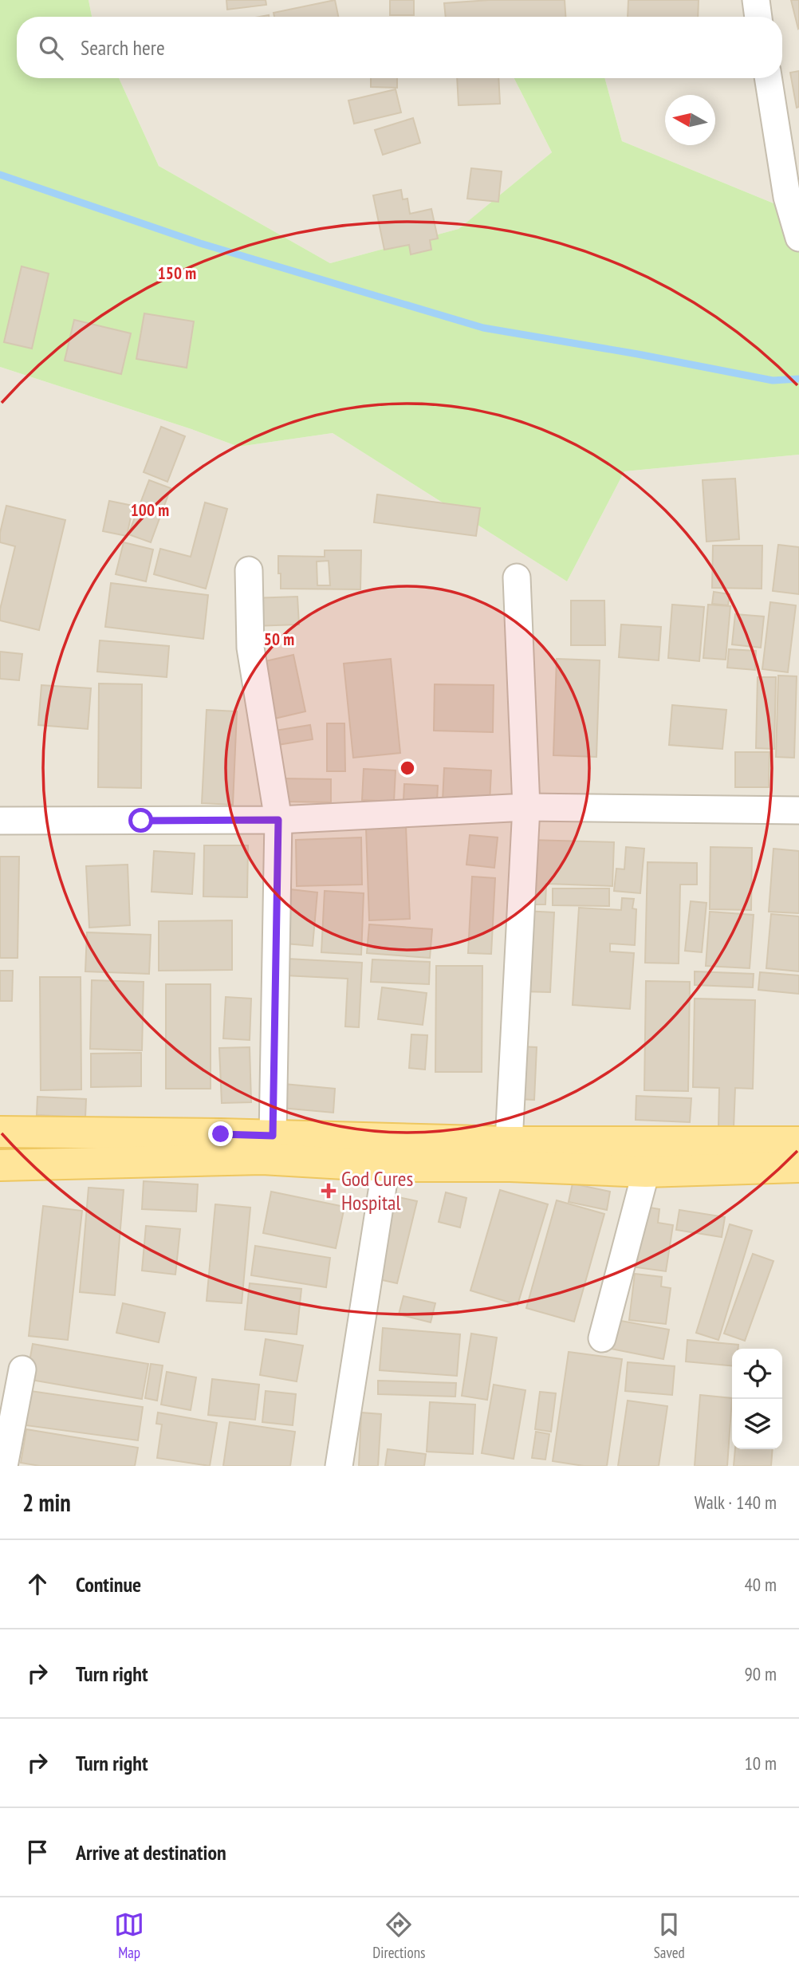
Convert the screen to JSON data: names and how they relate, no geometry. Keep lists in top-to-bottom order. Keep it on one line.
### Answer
{"places":{"health":["God Cures Hospital"]},"north":"left","page":{"search":"Search here","heading":["2 min","Walk · 140 m"],"list":[["Continue","40 m"],["Turn right","90 m"],["Turn right","10 m"],"Arrive at destination"],"nav":["Map","Directions","Saved"]},"rings":["150 m","100 m","50 m"]}
